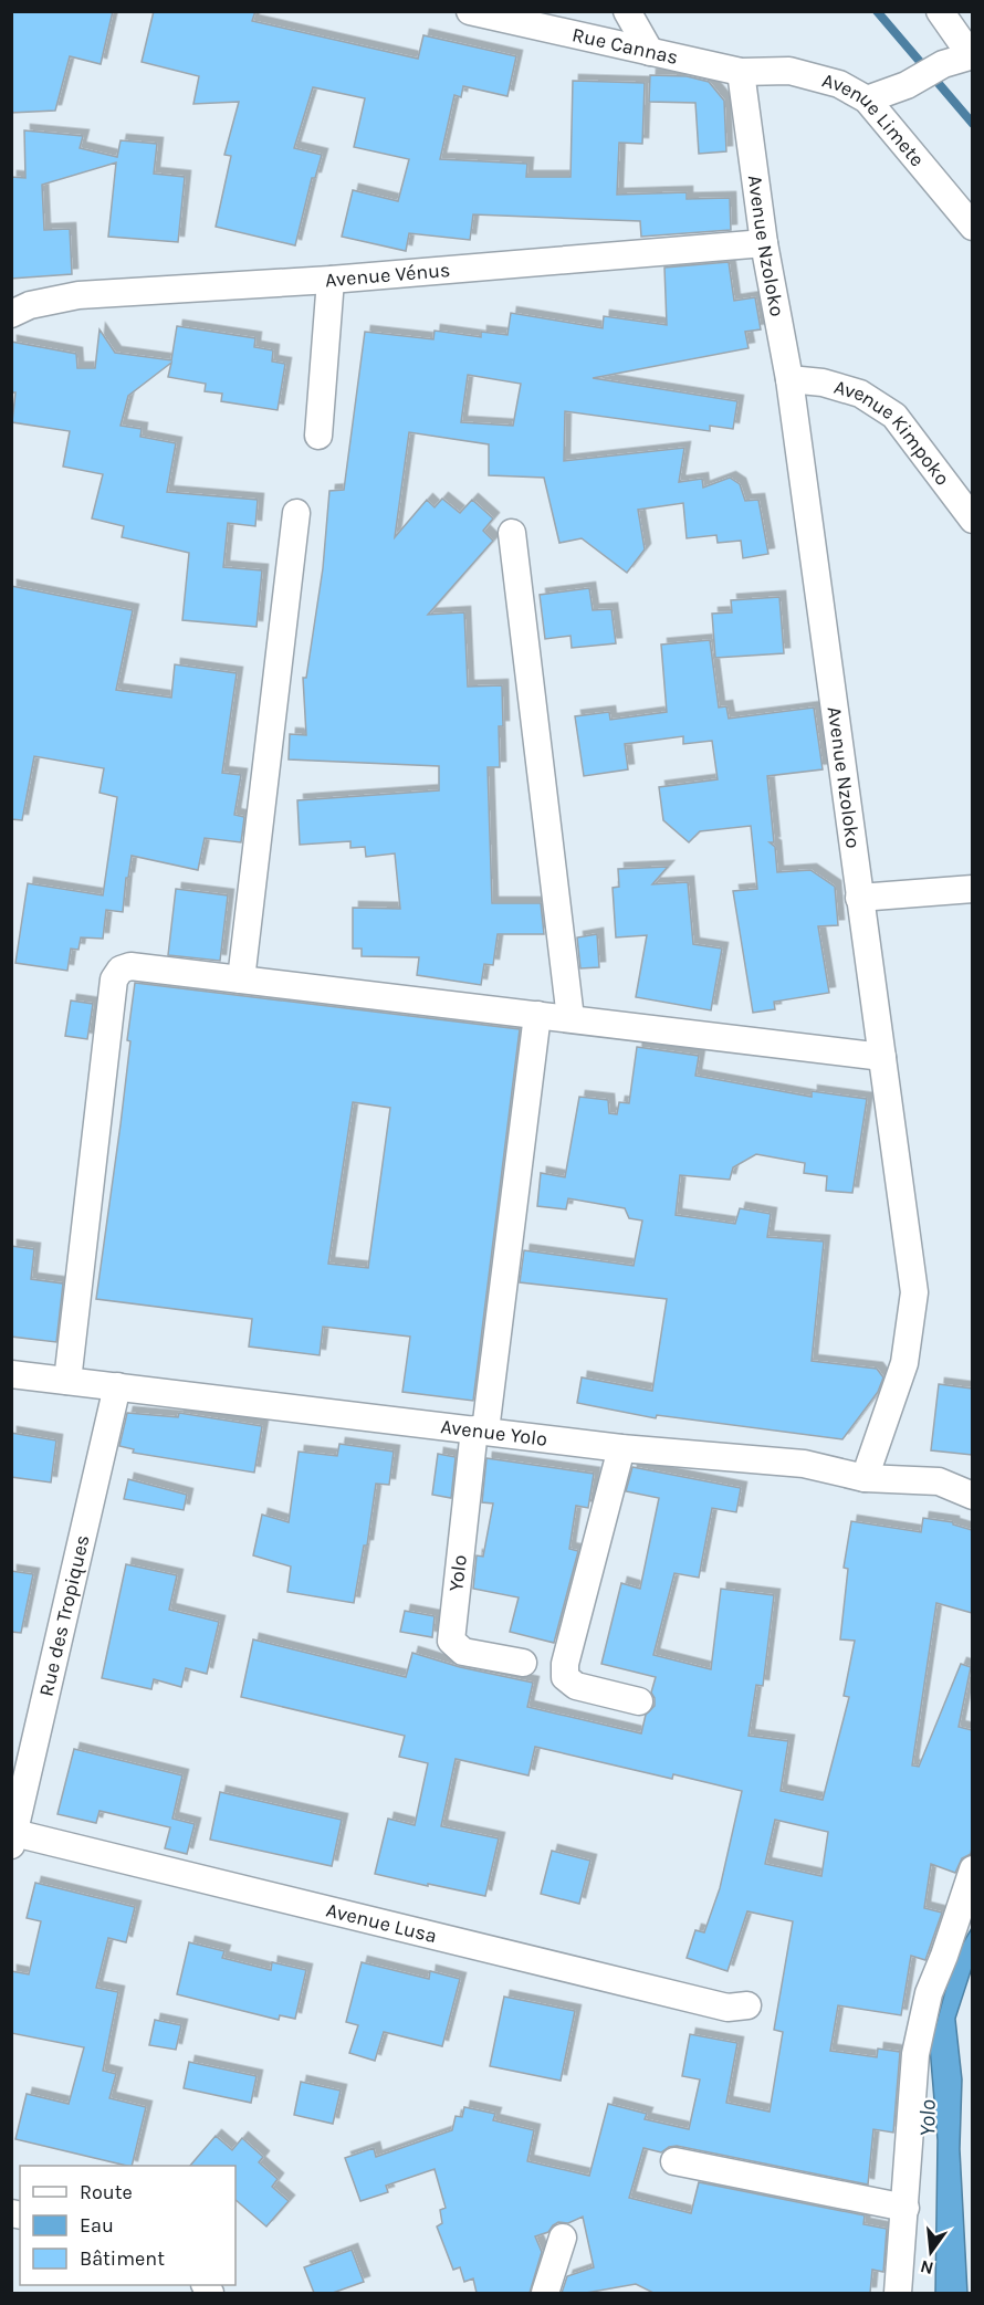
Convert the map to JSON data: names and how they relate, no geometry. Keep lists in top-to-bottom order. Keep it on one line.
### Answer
{"streets":{"street":["Rue Cannas","Avenue Limete","Avenue Nzoloko","Avenue Vénus","Avenue Kimpoko","Avenue Yolo","Yolo","Rue des Tropiques","Avenue Lusa"]},"crossings":[["Rue Cannas","Avenue Limete"],["Rue Cannas","Avenue Nzoloko"],["Avenue Limete","Avenue Nzoloko"],["Avenue Nzoloko","Avenue Vénus"],["Avenue Nzoloko","Avenue Kimpoko"],["Avenue Nzoloko","Avenue Yolo"],["Avenue Yolo","Yolo"],["Avenue Yolo","Rue des Tropiques"],["Rue des Tropiques","Avenue Lusa"]],"water":["Yolo"],"legend":["Route","Eau","Bâtiment"],"north":"bottom"}
